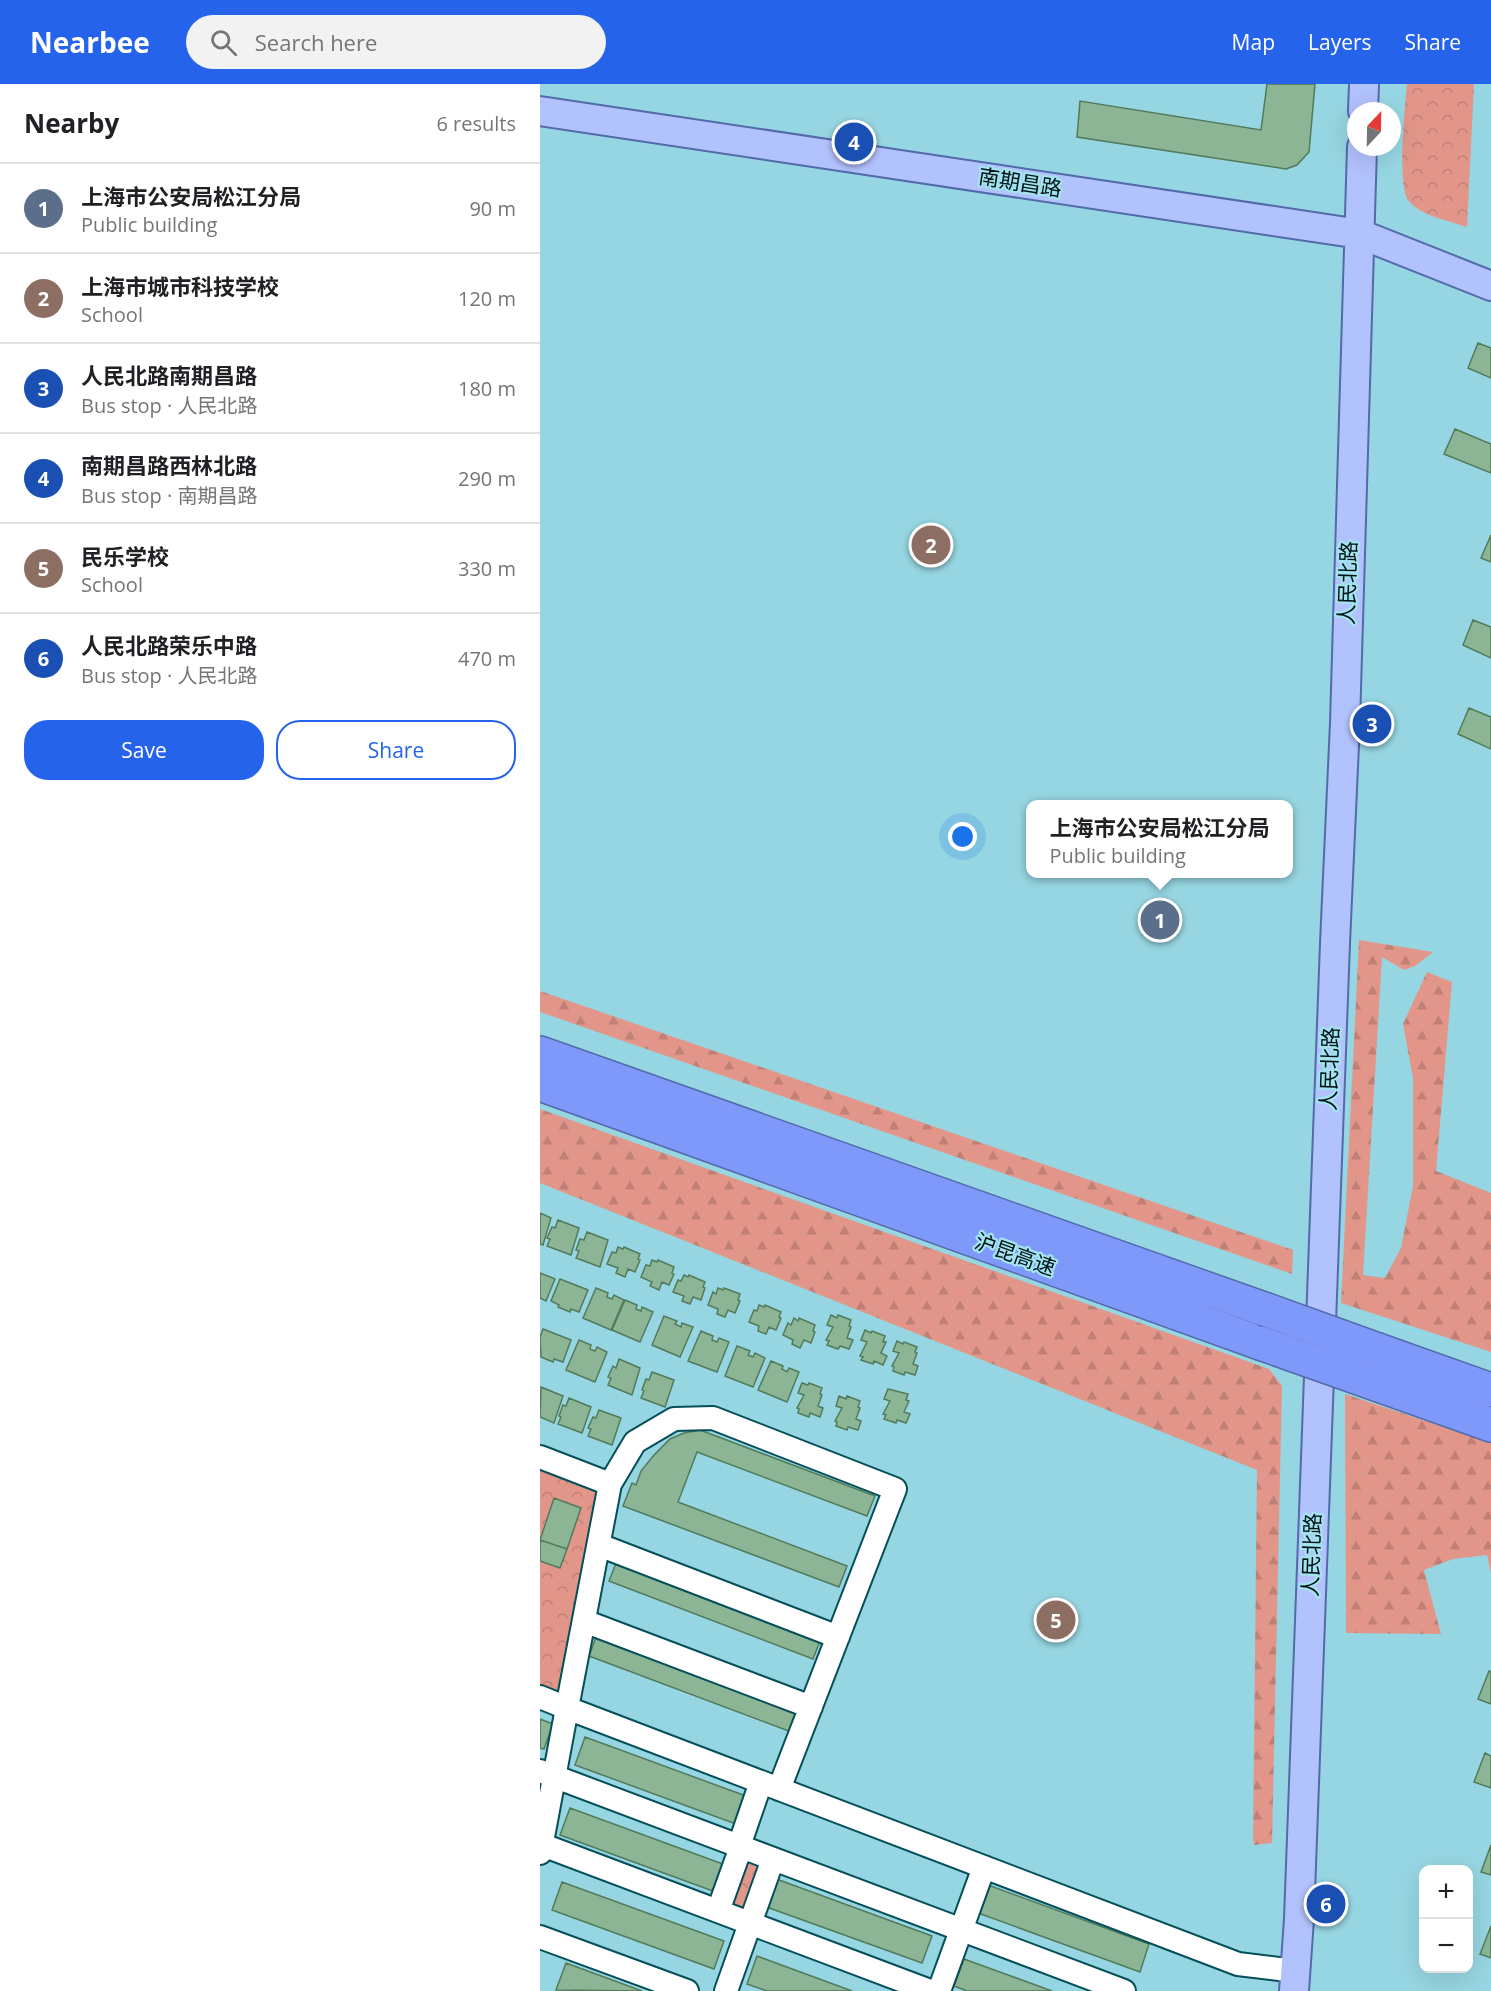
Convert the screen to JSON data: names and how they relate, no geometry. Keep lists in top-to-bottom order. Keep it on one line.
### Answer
{"streets":{"highway":["沪昆高速"],"main road":["南期昌路","人民北路"]},"crossings":[["南期昌路","人民北路"]],"north":"top","page":{"header":"Nearbee","search":"Search here","nav":["Map","Layers","Share"],"heading":["Nearby","6 results"],"pins":["4","2","3","1","5","6"],"list":[{"mark":"1","name":"上海市公安局松江分局","note":"Public building","value":"90 m"},{"mark":"2","name":"上海市城市科技学校","note":"School","value":"120 m"},{"mark":"3","name":"人民北路南期昌路","note":"Bus stop · 人民北路","value":"180 m"},{"mark":"4","name":"南期昌路西林北路","note":"Bus stop · 南期昌路","value":"290 m"},{"mark":"5","name":"民乐学校","note":"School","value":"330 m"},{"mark":"6","name":"人民北路荣乐中路","note":"Bus stop · 人民北路","value":"470 m"}],"buttons":["Save","Share"],"popup":["上海市公安局松江分局","Public building"],"map_buttons":["+","−"]}}
